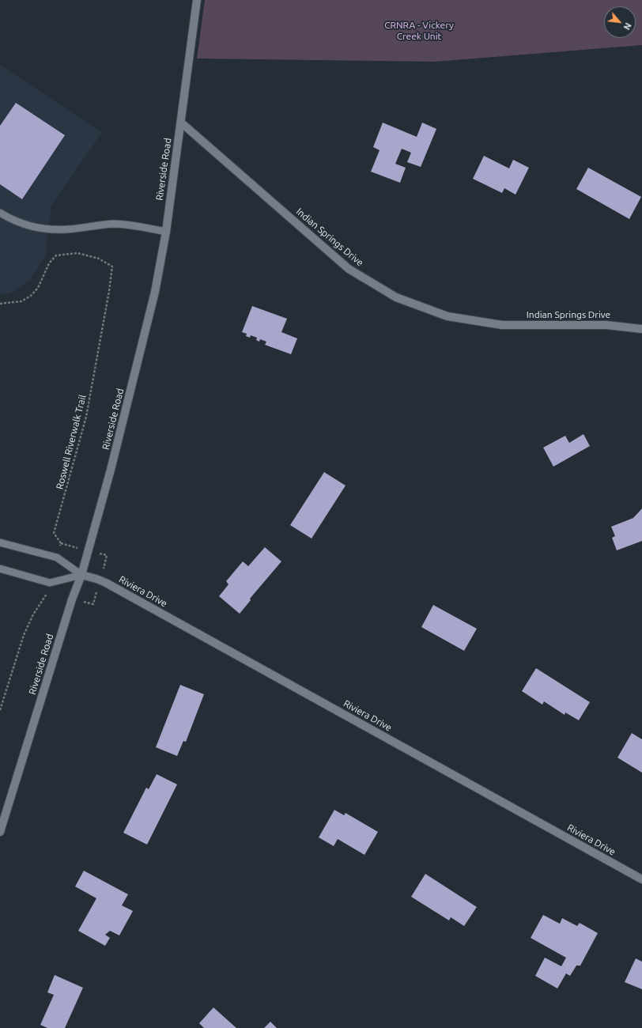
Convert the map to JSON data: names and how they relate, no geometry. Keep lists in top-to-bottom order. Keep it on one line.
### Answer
{"streets":{"street":["Riverside Road","Indian Springs Drive","Riviera Drive"],"path":["Roswell Riverwalk Trail"]},"crossings":[["Riverside Road","Indian Springs Drive"],["Riverside Road","Riviera Drive"]],"parks":["CRNRA - Vickery Creek Unit"],"north":"bottom right"}
